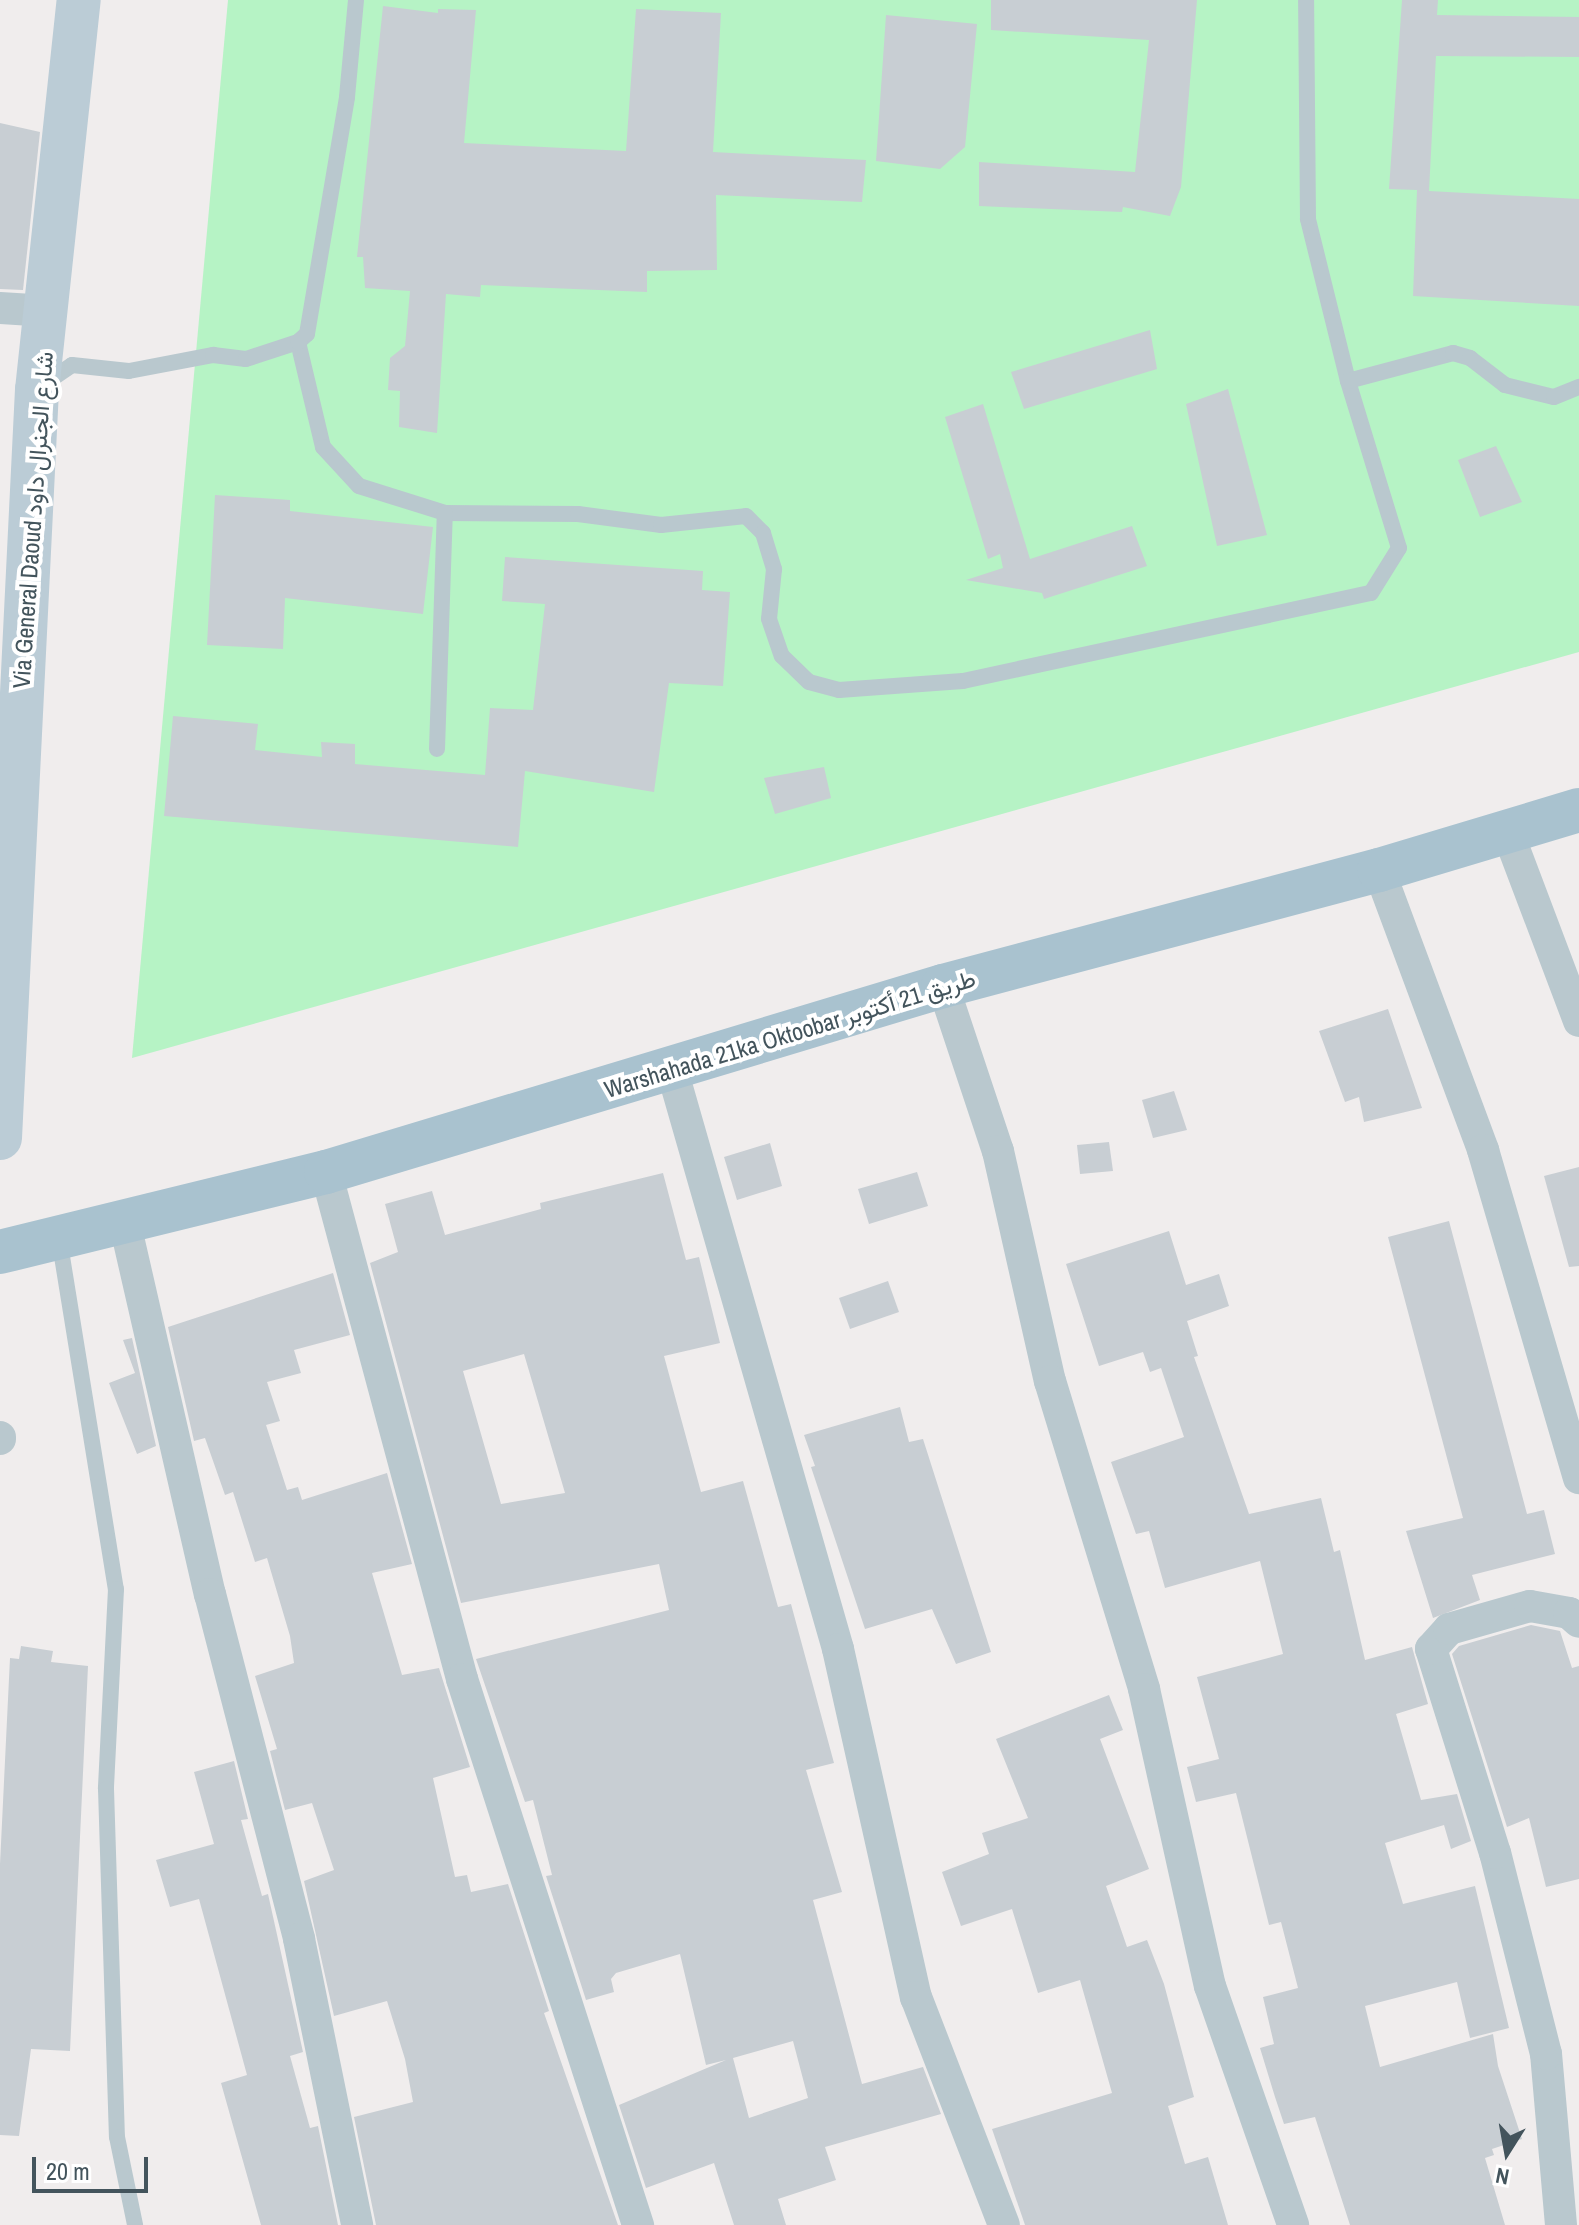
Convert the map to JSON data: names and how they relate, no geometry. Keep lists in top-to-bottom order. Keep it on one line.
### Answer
{"streets":{"main road":["Via General Daoud شارع الجنرال داود","Warshahada 21ka Oktoobar طريق 21 أكتوبر"]},"scale_bar":"20 m","north":"bottom"}
